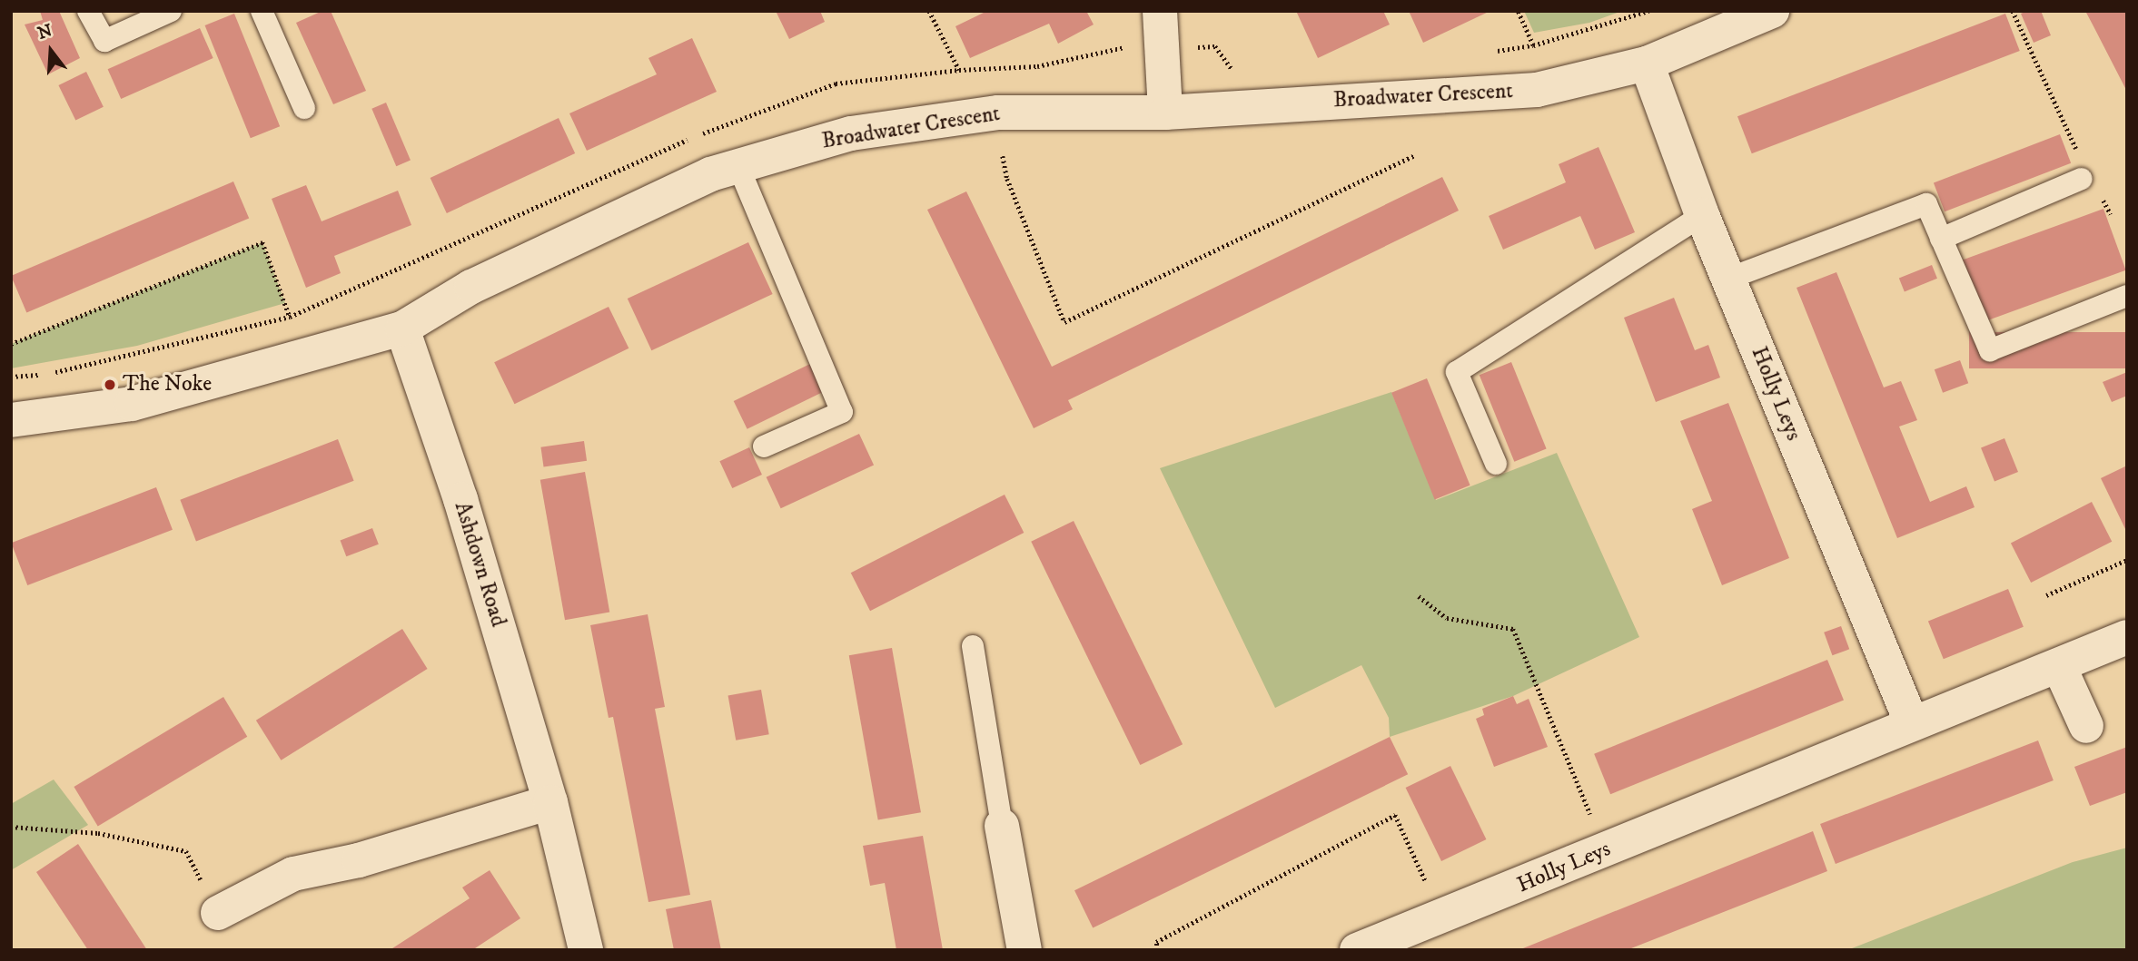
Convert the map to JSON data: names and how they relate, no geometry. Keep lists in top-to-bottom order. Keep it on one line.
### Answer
{"streets":{"street":["Broadwater Crescent","Holly Leys","Ashdown Road"]},"crossings":[["Broadwater Crescent","Holly Leys"],["Broadwater Crescent","Ashdown Road"]],"places":["The Noke"],"north":"top"}
